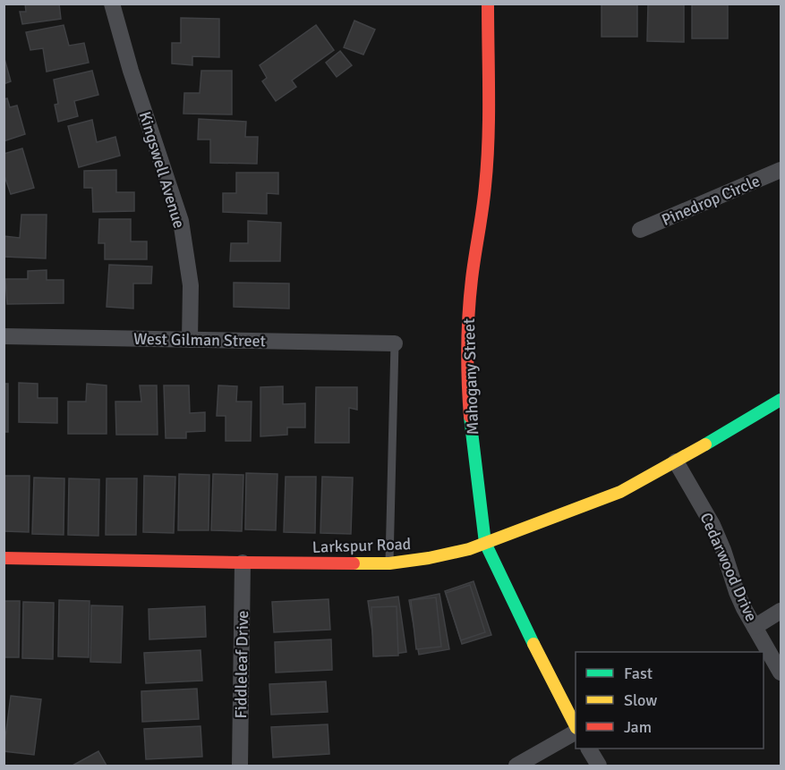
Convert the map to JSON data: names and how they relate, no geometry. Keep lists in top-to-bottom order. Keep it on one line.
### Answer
{"streets":{"street":["Kingswell Avenue","Pinedrop Circle","West Gilman Street","Mahogany Street","Larkspur Road","Cedarwood Drive","Fiddleleaf Drive"]},"crossings":[["Kingswell Avenue","West Gilman Street"],["Mahogany Street","Larkspur Road"],["Larkspur Road","Cedarwood Drive"],["Larkspur Road","Fiddleleaf Drive"]],"legend":["Fast","Slow","Jam"]}
